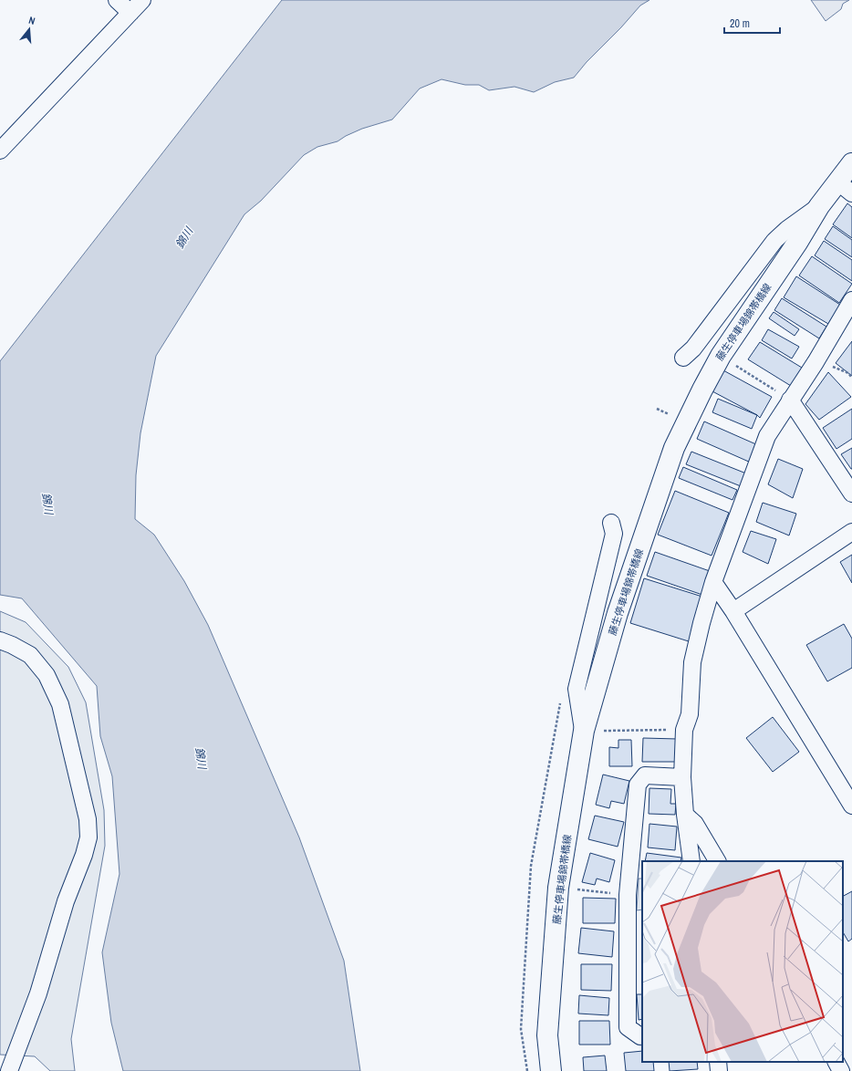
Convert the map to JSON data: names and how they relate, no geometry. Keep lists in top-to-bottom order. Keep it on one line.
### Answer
{"streets":{"main road":["藤生停車場錦帯橋線"]},"water":["錦川"],"scale_bar":"20 m","north":"top"}
